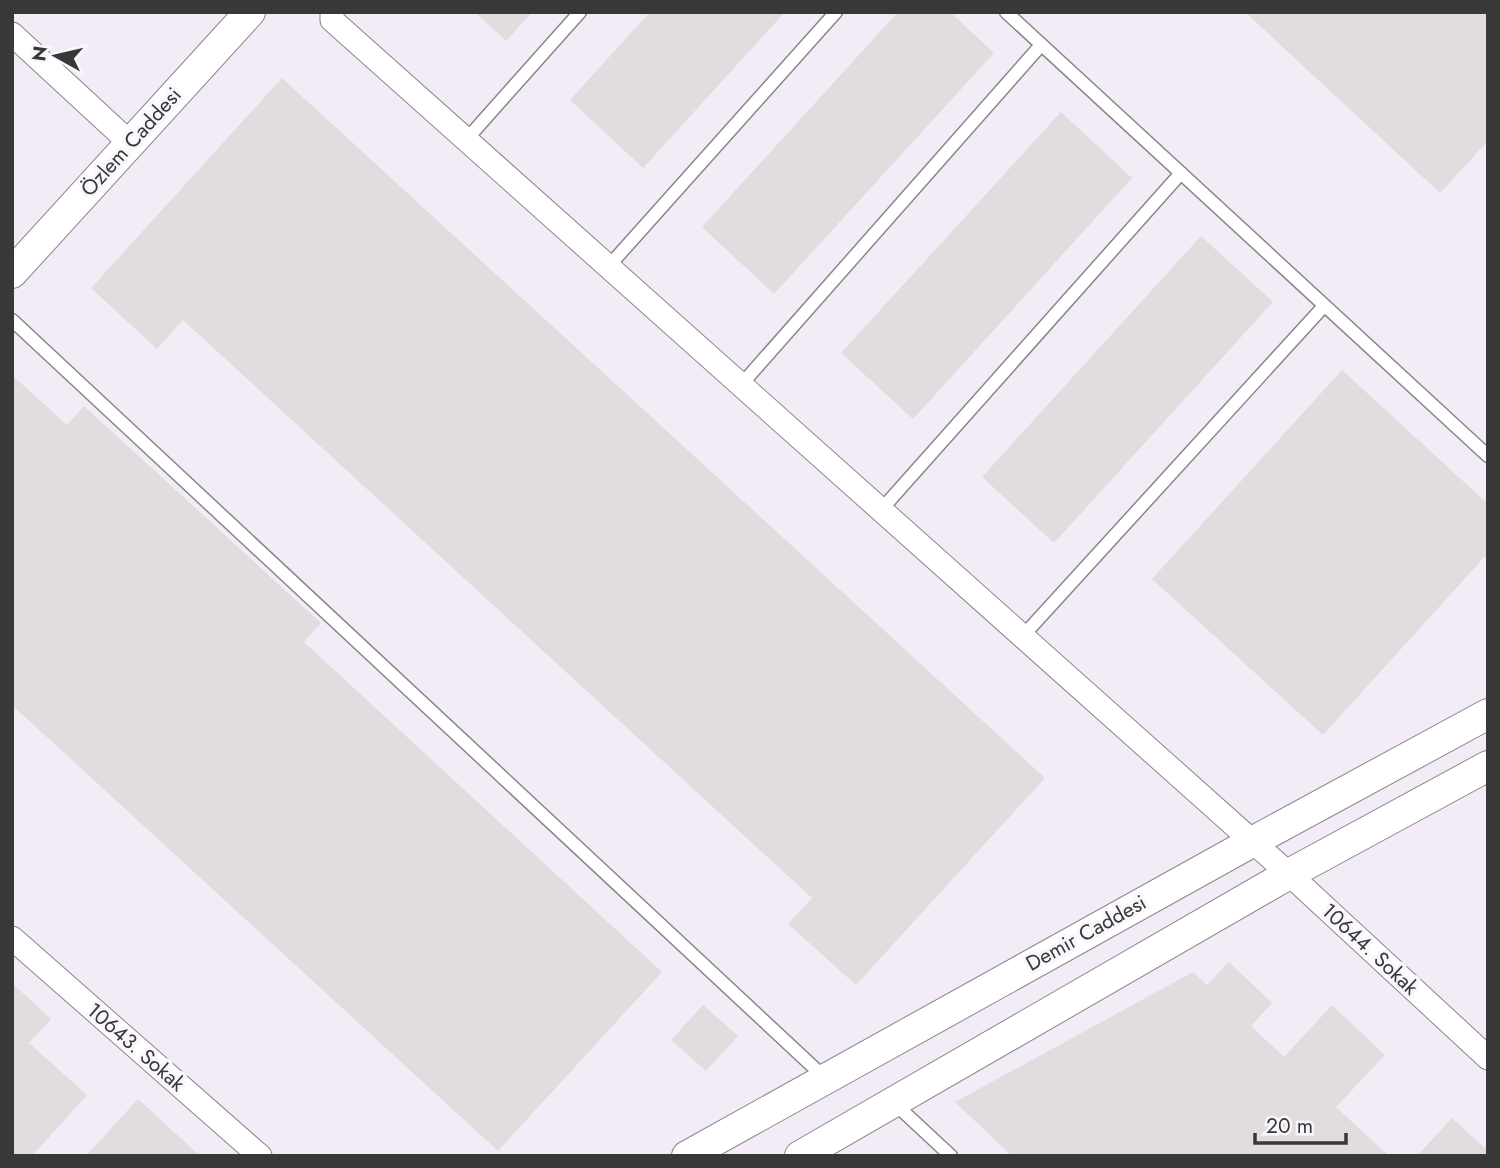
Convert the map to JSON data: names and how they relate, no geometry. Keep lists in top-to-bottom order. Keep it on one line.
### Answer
{"streets":{"street":["Özlem Caddesi","Demir Caddesi","10644. Sokak","10643. Sokak"]},"crossings":[["Demir Caddesi","10644. Sokak"]],"scale_bar":"20 m","north":"left"}
